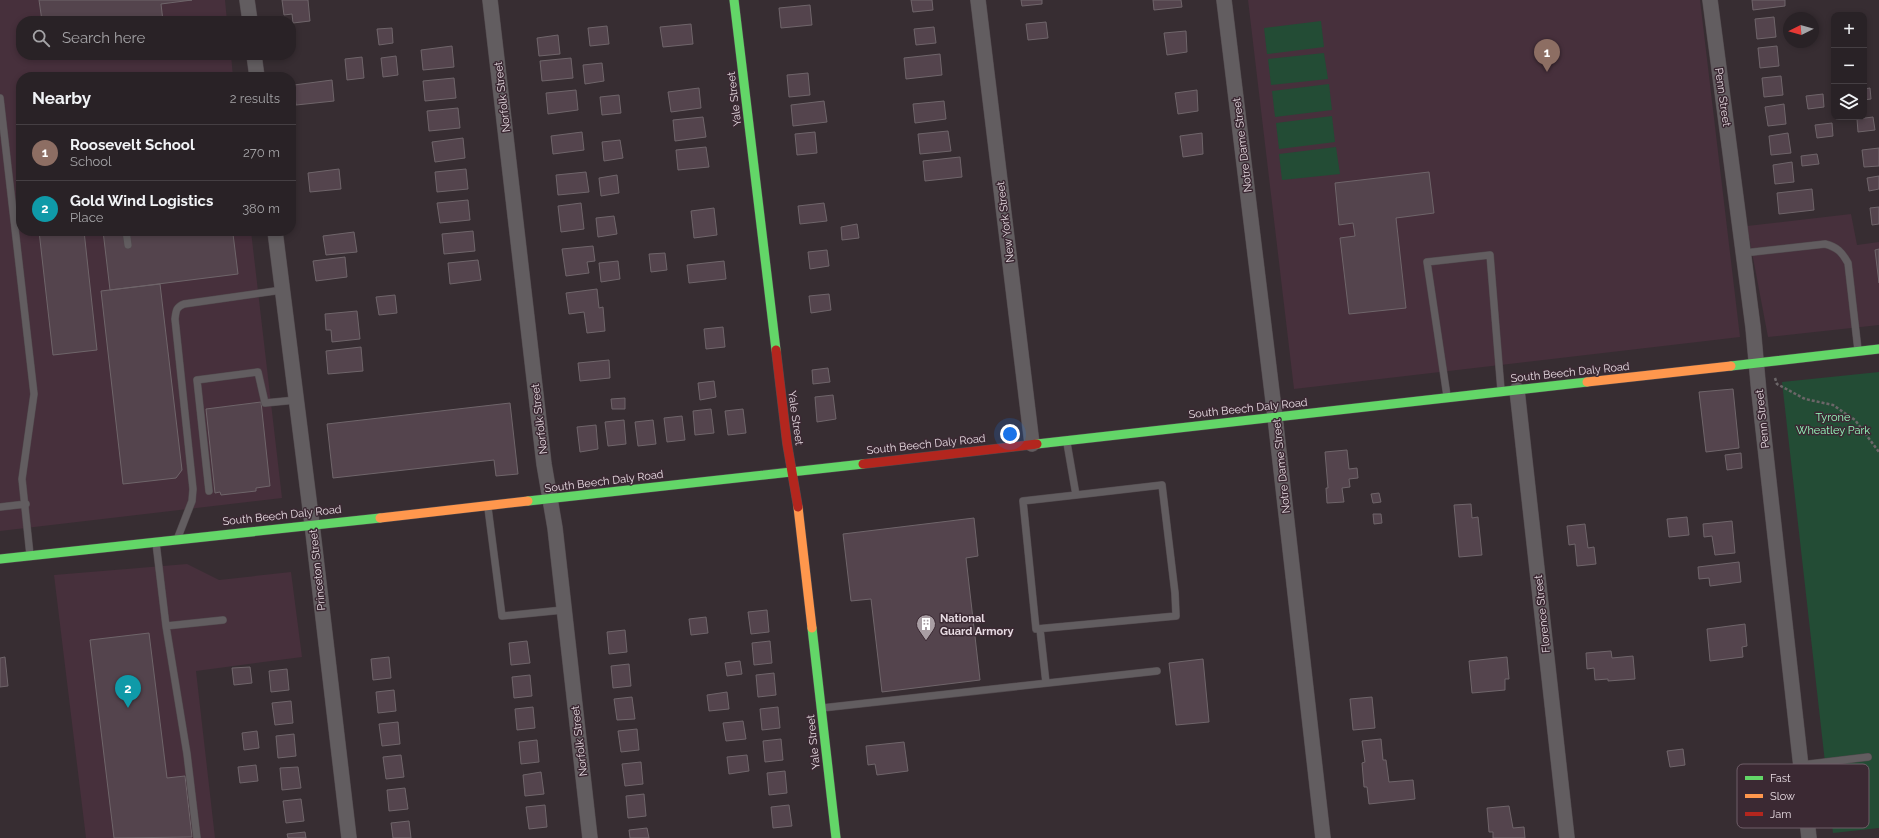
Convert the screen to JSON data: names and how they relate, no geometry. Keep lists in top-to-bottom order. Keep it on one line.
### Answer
{"streets":{"main road":["Yale Street","South Beech Daly Road"],"street":["Norfolk Street","Penn Street","Notre Dame Street","New York Street","Princeton Street","Florence Street"]},"crossings":[["Norfolk Street","South Beech Daly Road"],["Penn Street","South Beech Daly Road"],["Yale Street","South Beech Daly Road"],["Notre Dame Street","South Beech Daly Road"],["New York Street","South Beech Daly Road"],["South Beech Daly Road","Princeton Street"],["South Beech Daly Road","Florence Street"]],"parks":["Tyrone Wheatley Park"],"places":{"building":["National Guard Armory"]},"legend":["Fast","Slow","Jam"],"north":"left","page":{"map_buttons":["+","−"],"search":"Search here","pins":["1","2"],"heading":["Nearby","2 results"],"list":[{"mark":"1","name":"Roosevelt School","note":"School","value":"270 m"},{"mark":"2","name":"Gold Wind Logistics","note":"Place","value":"380 m"}]}}
